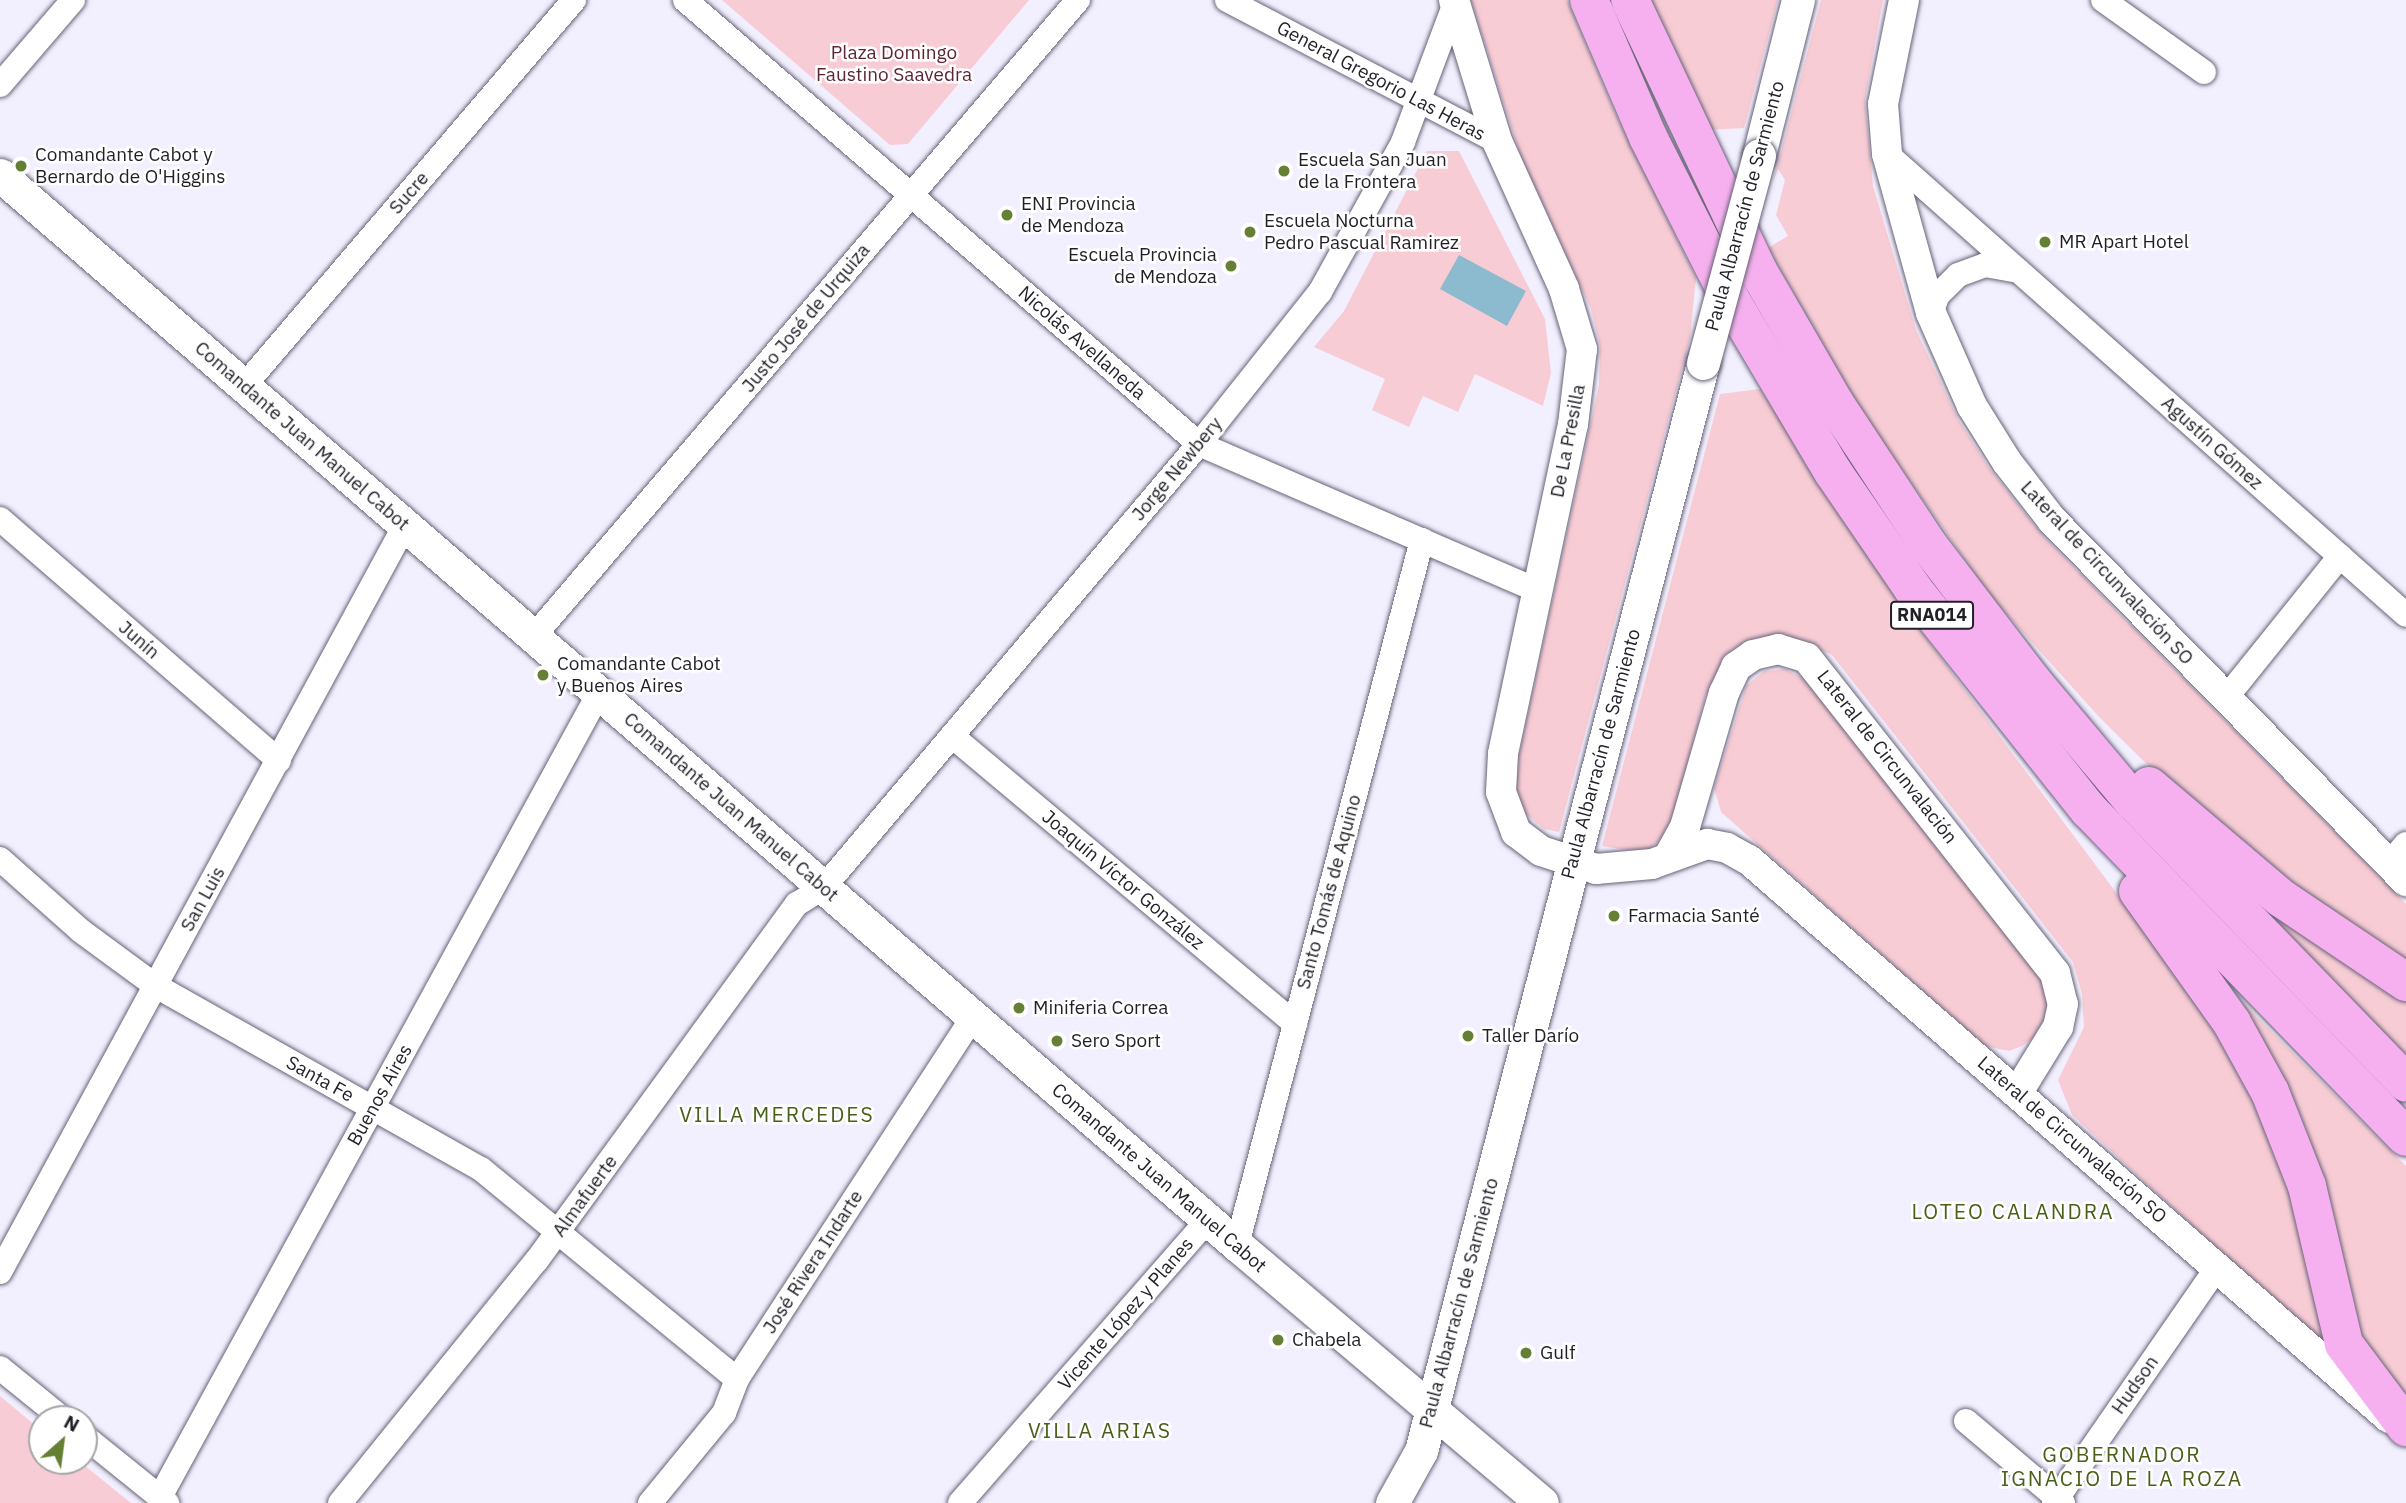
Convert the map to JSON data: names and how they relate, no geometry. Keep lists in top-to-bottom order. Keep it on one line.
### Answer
{"streets":{"highway":["RNA014"],"main road":["Paula Albarracín de Sarmiento","Comandante Juan Manuel Cabot"],"street":["General Gregorio Las Heras","Sucre","Justo José de Urquiza","Nicolás Avellaneda","De La Presilla","Agustín Gómez","Jorge Newbery","Lateral de Circunvalación SO","Junín","Lateral de Circunvalación","Joaquín Víctor González","Santo Tomás de Aquino","San Luis","Santa Fe","Buenos Aires","Almafuerte","José Rivera Indarte","Vicente López y Planes","Hudson"]},"crossings":[["General Gregorio Las Heras","De La Presilla"],["General Gregorio Las Heras","Jorge Newbery"],["Sucre","Comandante Juan Manuel Cabot"],["Paula Albarracín de Sarmiento","Comandante Juan Manuel Cabot"],["Paula Albarracín de Sarmiento","De La Presilla"],["Paula Albarracín de Sarmiento","Lateral de Circunvalación SO"],["Justo José de Urquiza","Nicolás Avellaneda"],["Justo José de Urquiza","Comandante Juan Manuel Cabot"],["Nicolás Avellaneda","De La Presilla"],["Nicolás Avellaneda","Jorge Newbery"],["Nicolás Avellaneda","Santo Tomás de Aquino"],["Comandante Juan Manuel Cabot","Jorge Newbery"],["Comandante Juan Manuel Cabot","Santo Tomás de Aquino"],["Comandante Juan Manuel Cabot","San Luis"],["Comandante Juan Manuel Cabot","Buenos Aires"],["Comandante Juan Manuel Cabot","Almafuerte"],["Comandante Juan Manuel Cabot","José Rivera Indarte"],["Comandante Juan Manuel Cabot","Vicente López y Planes"],["De La Presilla","Jorge Newbery"],["De La Presilla","Lateral de Circunvalación SO"],["Agustín Gómez","Lateral de Circunvalación SO"],["Jorge Newbery","Joaquín Víctor González"],["Jorge Newbery","Almafuerte"],["Lateral de Circunvalación SO","Lateral de Circunvalación"],["Lateral de Circunvalación SO","Hudson"],["Junín","San Luis"],["Joaquín Víctor González","Santo Tomás de Aquino"],["San Luis","Santa Fe"],["Santa Fe","Buenos Aires"],["Santa Fe","Almafuerte"],["Santa Fe","José Rivera Indarte"]],"districts":["VILLA MERCEDES","LOTEO CALANDRA","VILLA ARIAS","GOBERNADOR IGNACIO DE LA ROZA"],"parks":["Plaza Domingo Faustino Saavedra"],"places":["Comandante Cabot y Bernardo de O'Higgins","Escuela San Juan de la Frontera","ENI Provincia de Mendoza","Escuela Nocturna Pedro Pascual Ramirez","MR Apart Hotel","Escuela Provincia de Mendoza","Comandante Cabot y Buenos Aires","Farmacia Santé","Miniferia Correa","Taller Darío","Sero Sport","Chabela","Gulf"],"north":"top right"}
